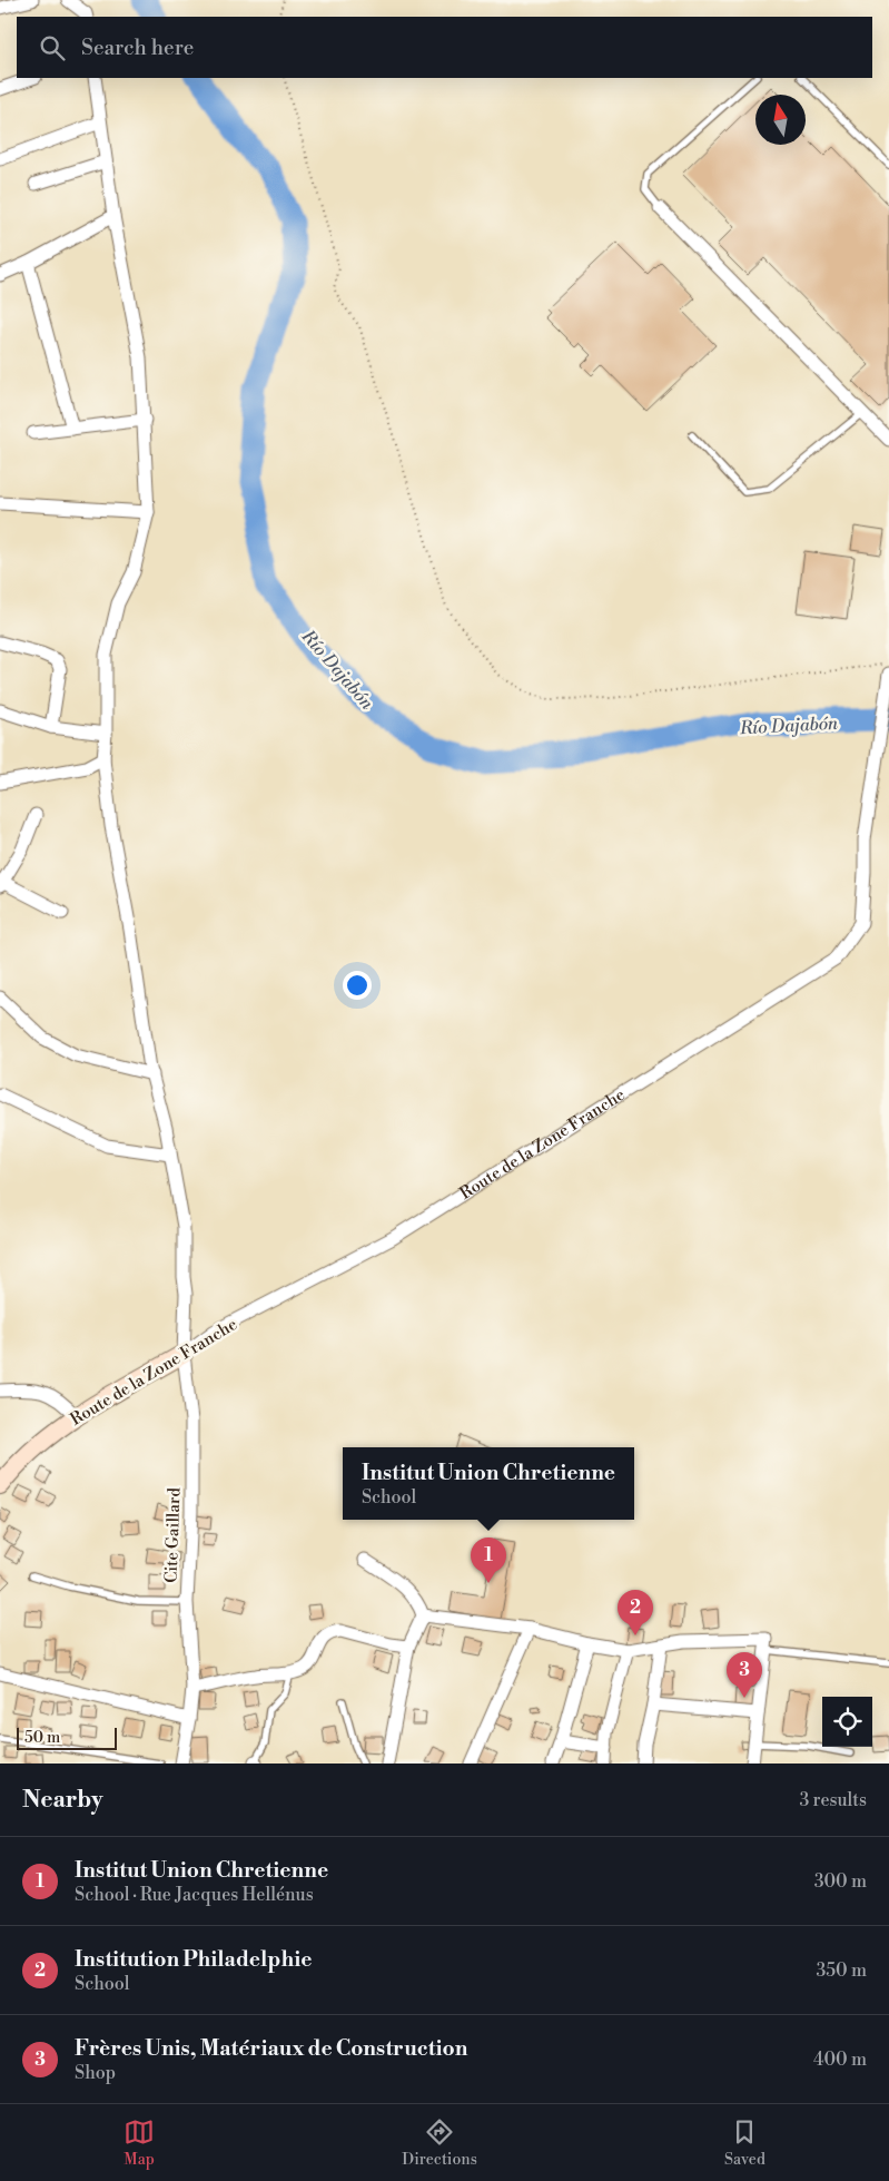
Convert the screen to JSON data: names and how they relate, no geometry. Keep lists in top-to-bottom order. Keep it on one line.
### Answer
{"streets":{"street":["Route de la Zone Franche","Cite Gaillard"]},"crossings":[["Route de la Zone Franche","Cite Gaillard"]],"water":["Río Dajabón"],"scale_bar":"50 m","north":"top","page":{"search":"Search here","popup":["Institut Union Chretienne","School"],"pins":["1","2","3"],"scale":"50 m","heading":["Nearby","3 results"],"list":[{"mark":"1","name":"Institut Union Chretienne","note":"School · Rue Jacques Hellénus","value":"300 m"},{"mark":"2","name":"Institution Philadelphie","note":"School","value":"350 m"},{"mark":"3","name":"Frères Unis, Matériaux de Construction","note":"Shop","value":"400 m"}],"nav":["Map","Directions","Saved"]}}
